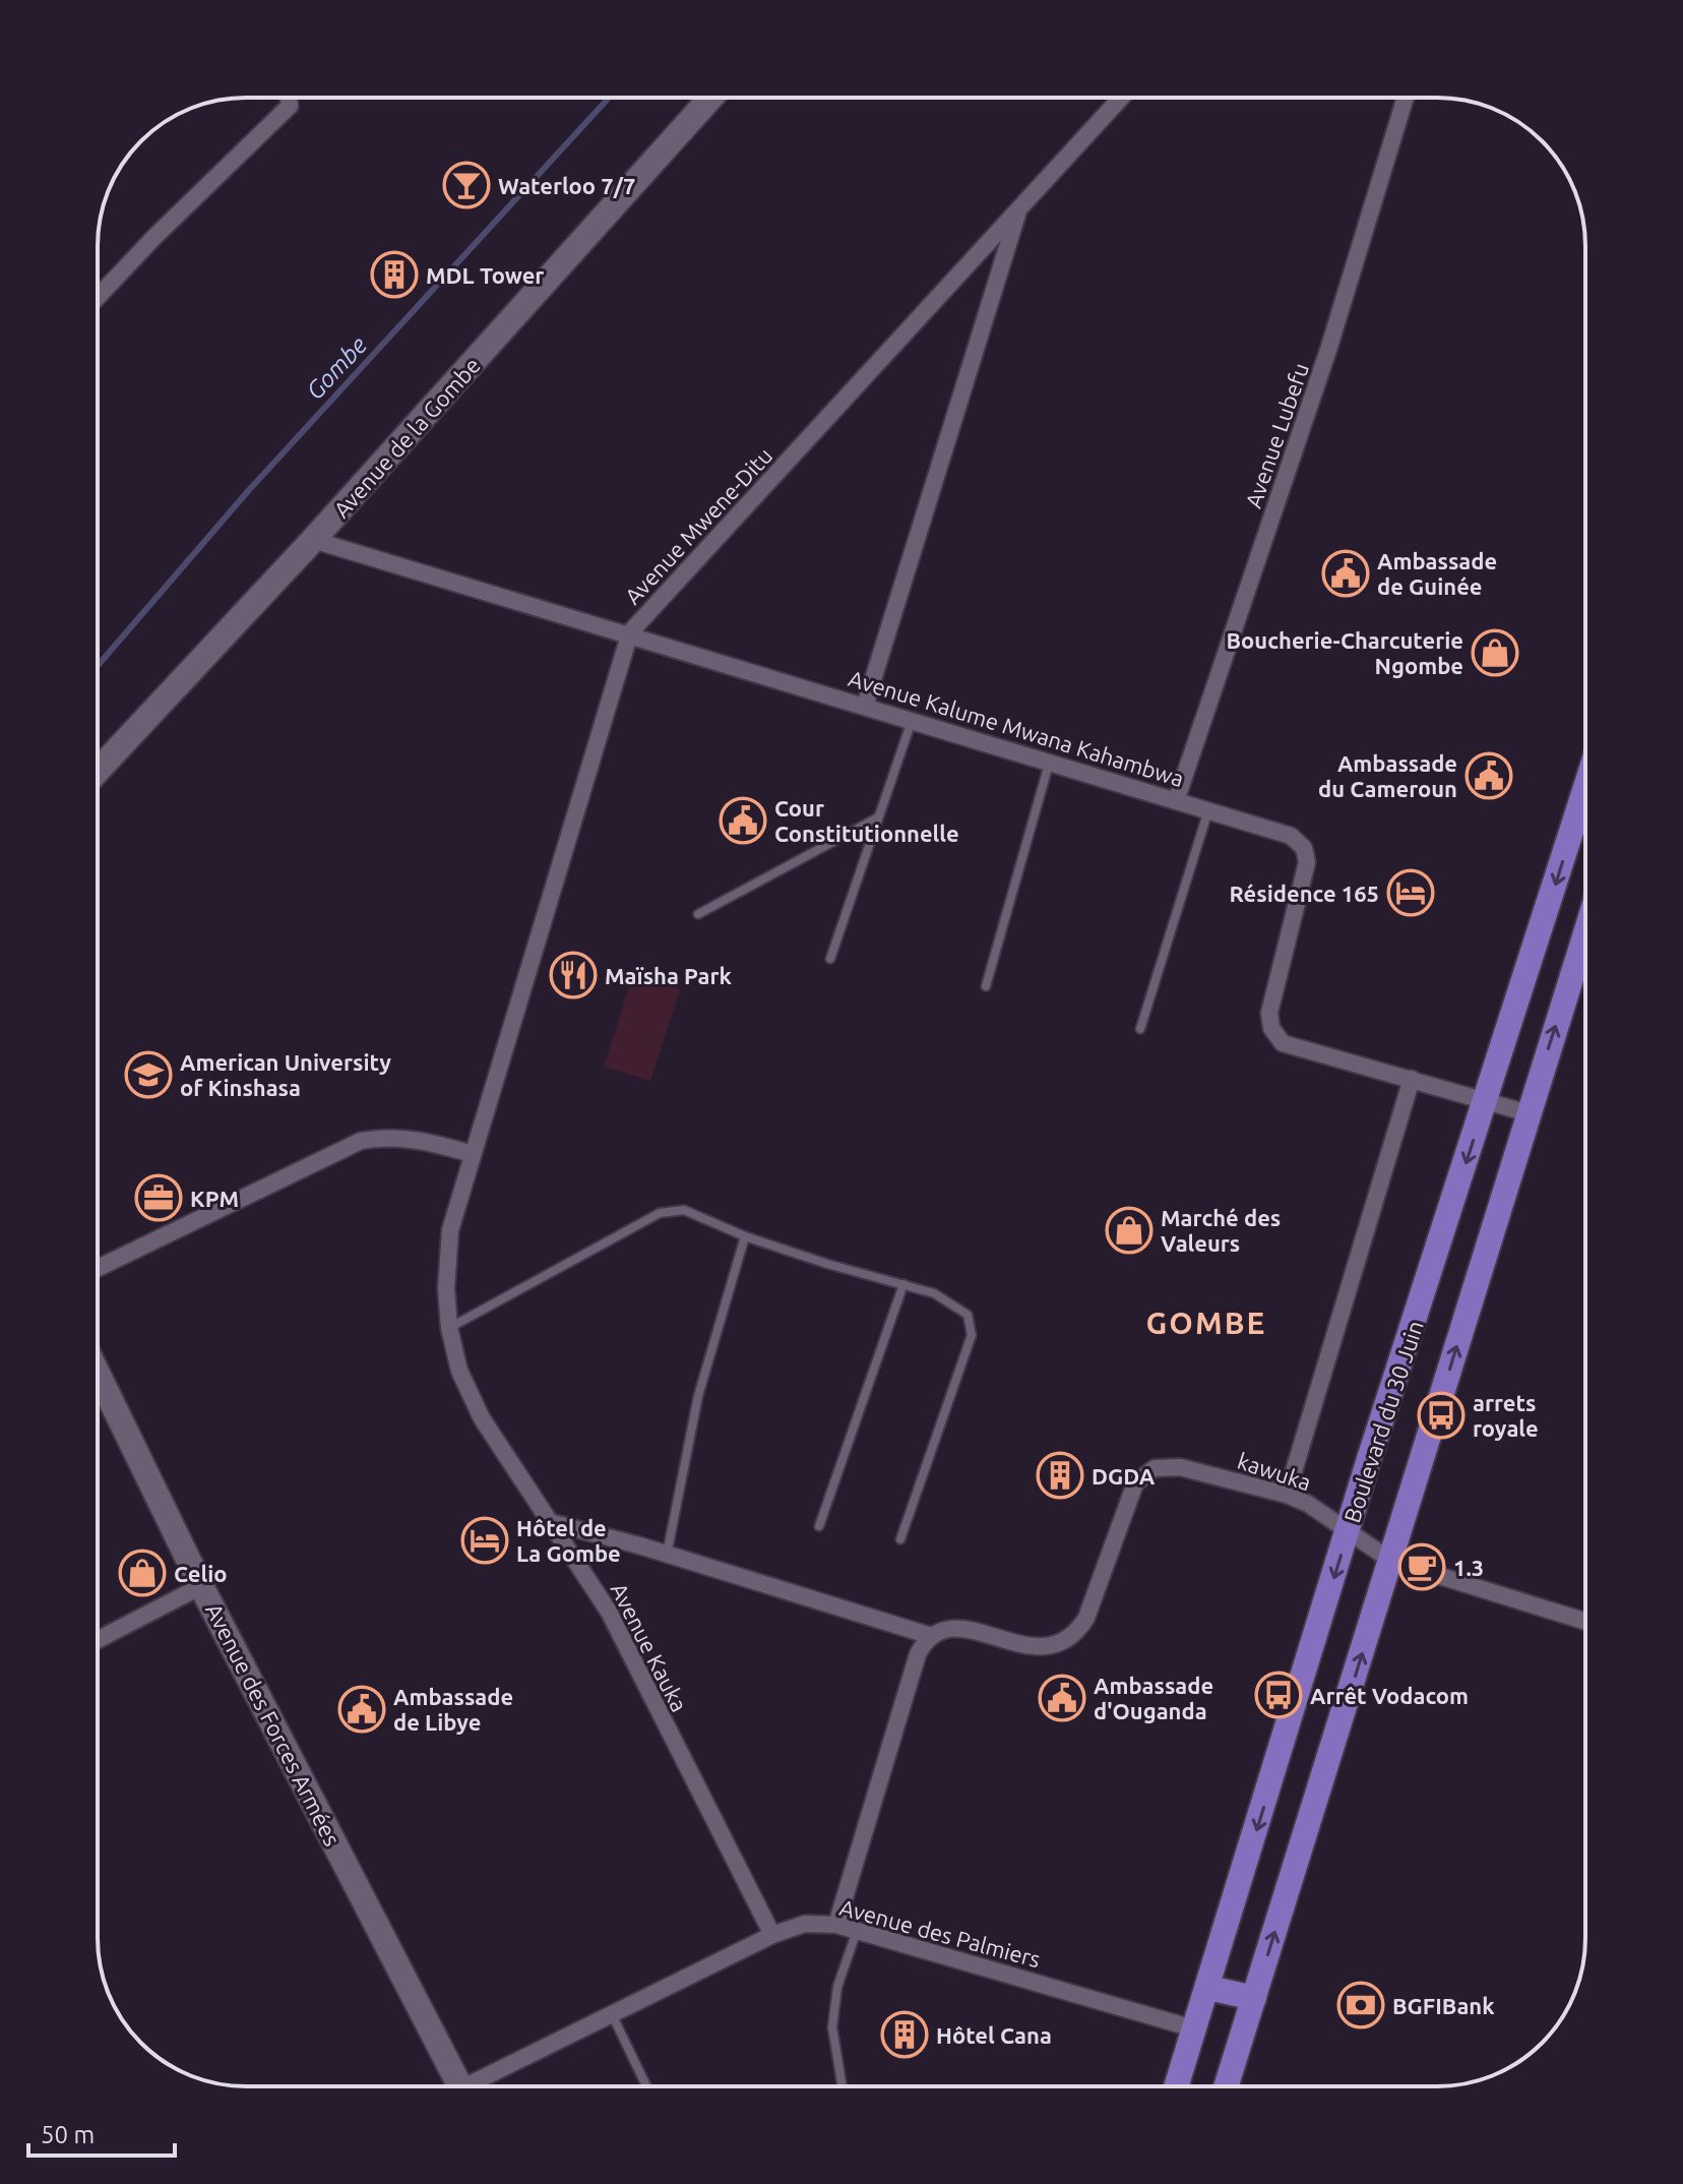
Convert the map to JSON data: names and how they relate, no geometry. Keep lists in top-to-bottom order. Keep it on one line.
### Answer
{"streets":{"main road":["Boulevard du 30 Juin"],"street":["Avenue Lubefu","Avenue de la Gombe","Avenue Mwene-Ditu","Avenue Kalume Mwana Kahambwa","kawuka","Avenue Kauka","Avenue des Forces Armées","Avenue des Palmiers"]},"crossings":[["Avenue Lubefu","Avenue Kalume Mwana Kahambwa"],["Avenue de la Gombe","Avenue Kalume Mwana Kahambwa"],["Avenue Mwene-Ditu","Avenue Kalume Mwana Kahambwa"],["Avenue Mwene-Ditu","Avenue Kauka"],["Avenue Kalume Mwana Kahambwa","Boulevard du 30 Juin"],["Boulevard du 30 Juin","kawuka"],["Boulevard du 30 Juin","Avenue des Palmiers"],["Avenue Kauka","Avenue des Palmiers"]],"districts":["GOMBE"],"water":["Gombe"],"places":{"bar":["Waterloo 7/7"],"building":["MDL Tower","DGDA","Hôtel Cana"],"public building":["Ambassade de Guinée","Ambassade du Cameroun","Cour Constitutionnelle","Ambassade d'Ouganda","Ambassade de Libye"],"shop":["Boucherie-Charcuterie Ngombe","Marché des Valeurs","Celio"],"hotel":["Résidence 165","Hôtel de La Gombe"],"restaurant":["Maïsha Park"],"school or university":["American University of Kinshasa"],"office":["KPM"],"bus stop":["arrets royale","Arrêt Vodacom"],"cafe":["1.3"],"bank":["BGFIBank"]},"scale_bar":"50 m"}
